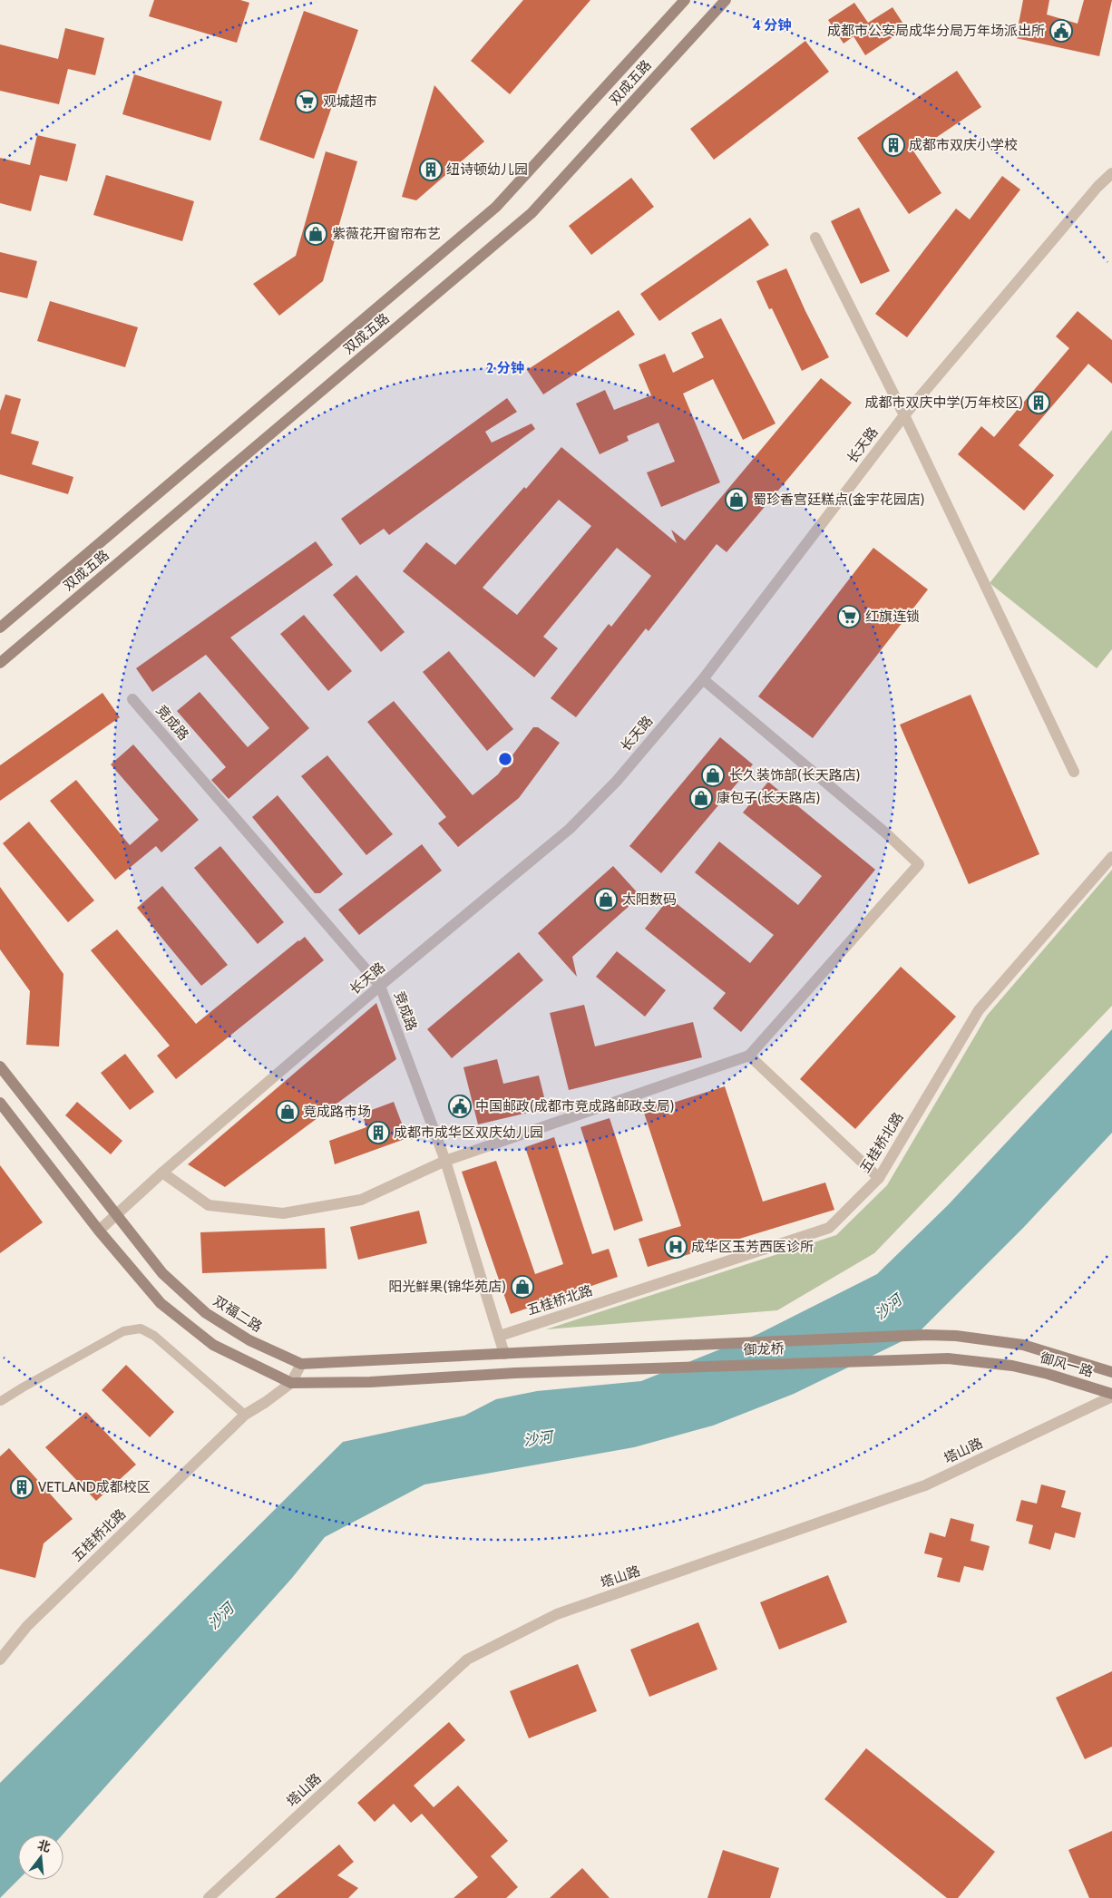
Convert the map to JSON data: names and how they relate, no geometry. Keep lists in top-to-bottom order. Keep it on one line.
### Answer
{"streets":{"main road":["双成五路","双福二路","御龙桥","御风一路"],"street":["长天路","竞成路","五桂桥北路","塔山路"]},"crossings":[["长天路","竞成路"],["长天路","双福二路"],["竞成路","五桂桥北路"],["竞成路","双福二路"],["五桂桥北路","双福二路"],["五桂桥北路","御龙桥"],["双福二路","御龙桥"],["御龙桥","御风一路"],["御风一路","塔山路"]],"water":["沙河"],"places":{"public building":["成都市公安局成华分局万年场派出所","中国邮政(成都市竞成路邮政支局)"],"supermarket":["观城超市","红旗连锁"],"building":["成都市双庆小学校","纽诗顿幼儿园","成都市双庆中学(万年校区)","成都市成华区双庆幼儿园","VETLAND成都校区"],"shop":["紫薇花开窗帘布艺","蜀珍香宫廷糕点(金宇花园店)","长久装饰部(长天路店)","康包子(长天路店)","太阳数码","竞成路市场","阳光鲜果(锦华苑店)"],"hospital":["成华区玉芳西医诊所"]},"north":"top","rings":["4 分钟","2 分钟"]}
